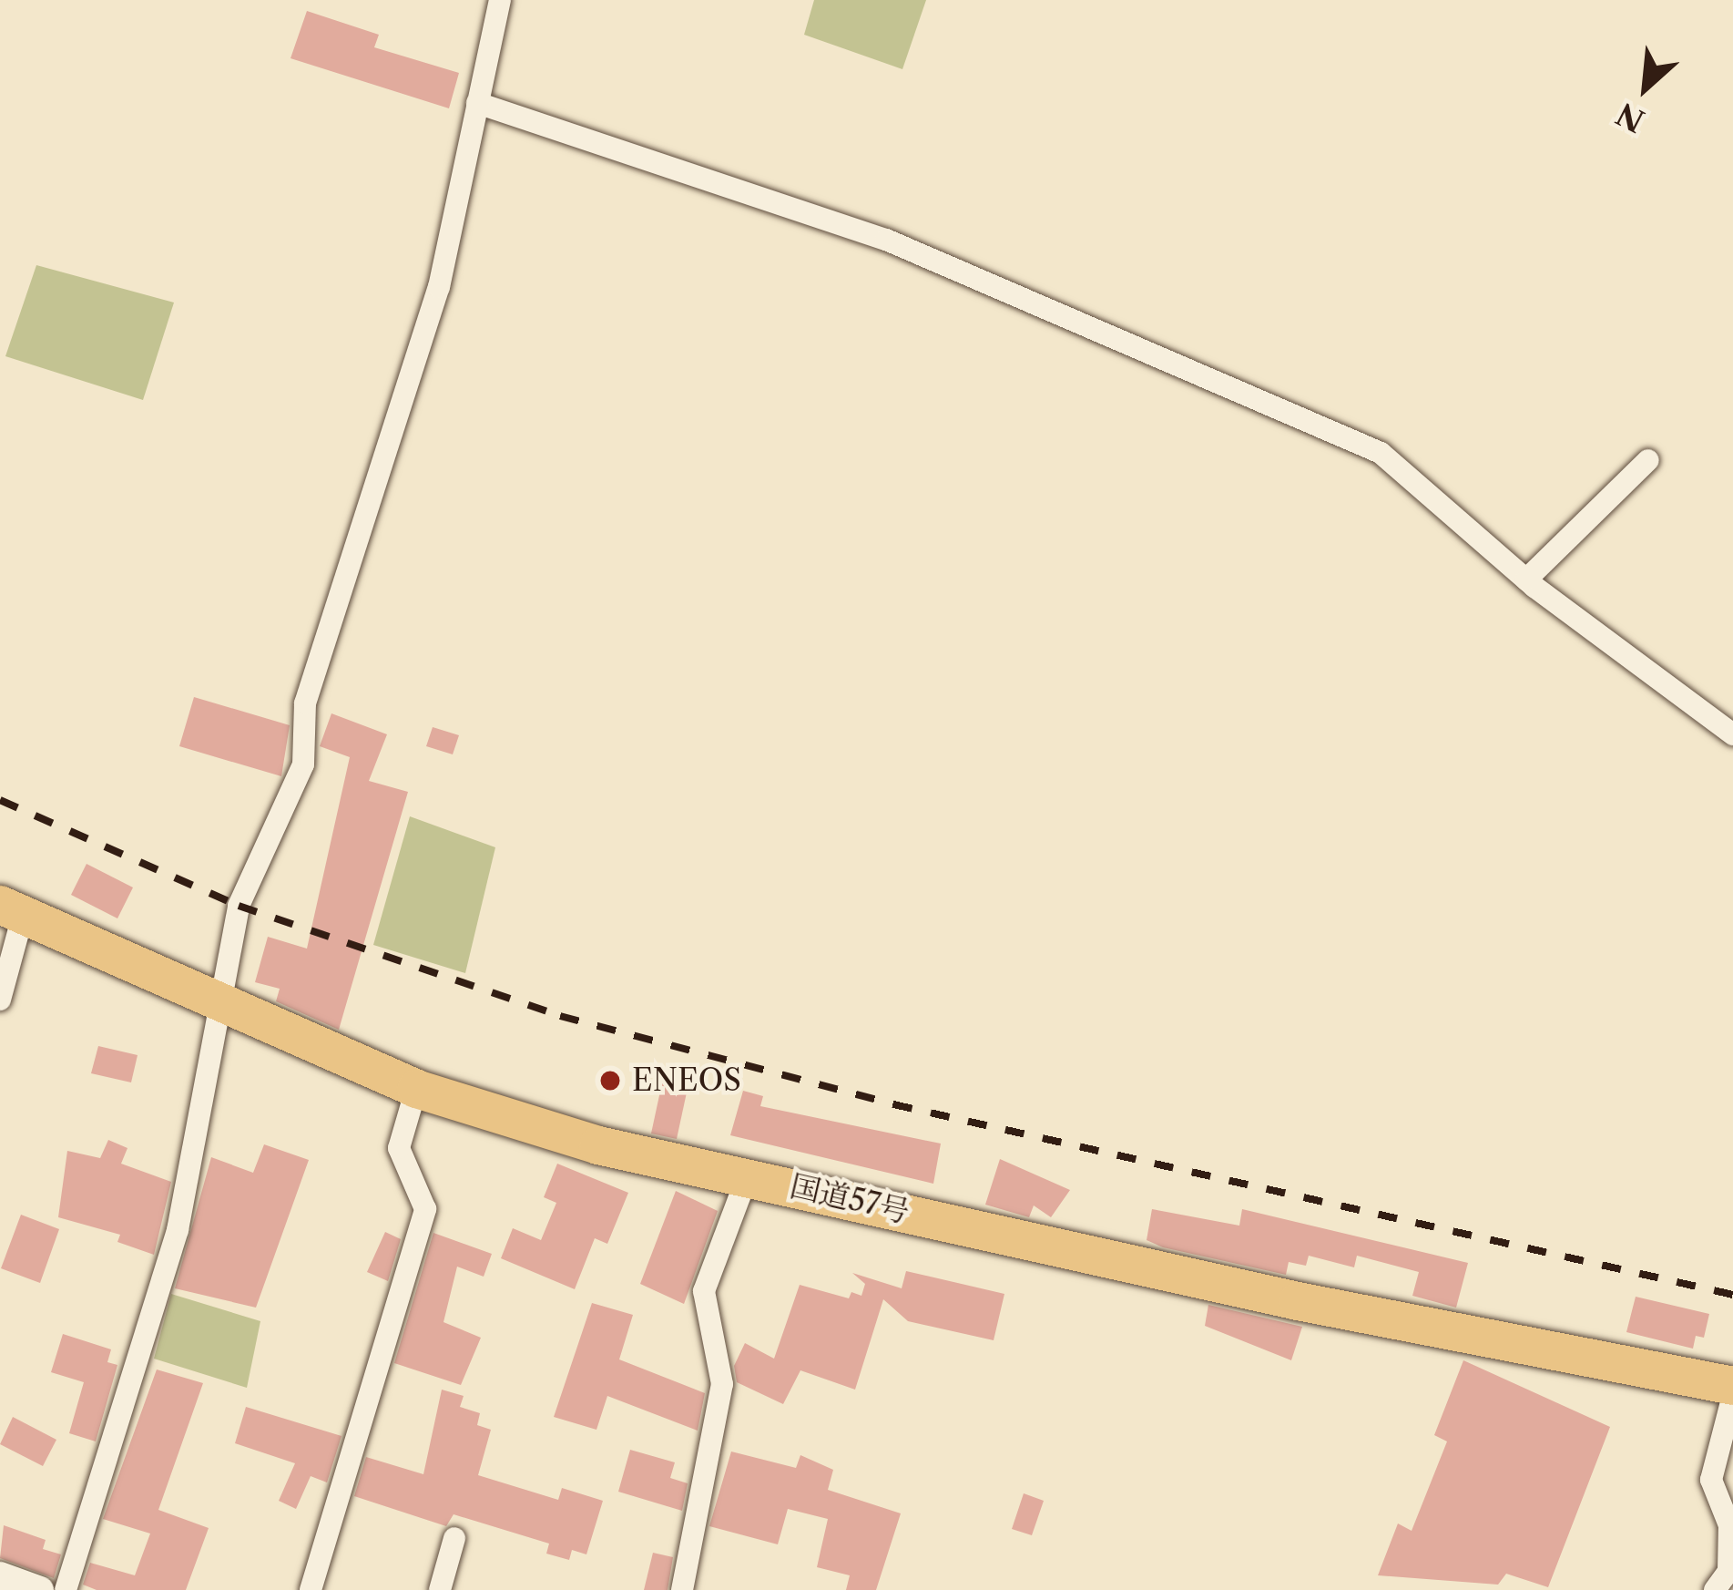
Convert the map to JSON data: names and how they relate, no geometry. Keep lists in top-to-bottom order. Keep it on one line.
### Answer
{"streets":{"highway":["国道57号"]},"places":["ENEOS"],"north":"bottom left"}
